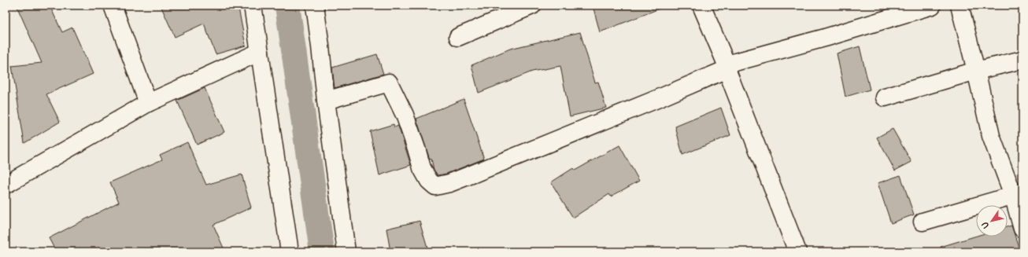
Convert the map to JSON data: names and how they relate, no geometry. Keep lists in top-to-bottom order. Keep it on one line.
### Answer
{"north":"bottom left"}
